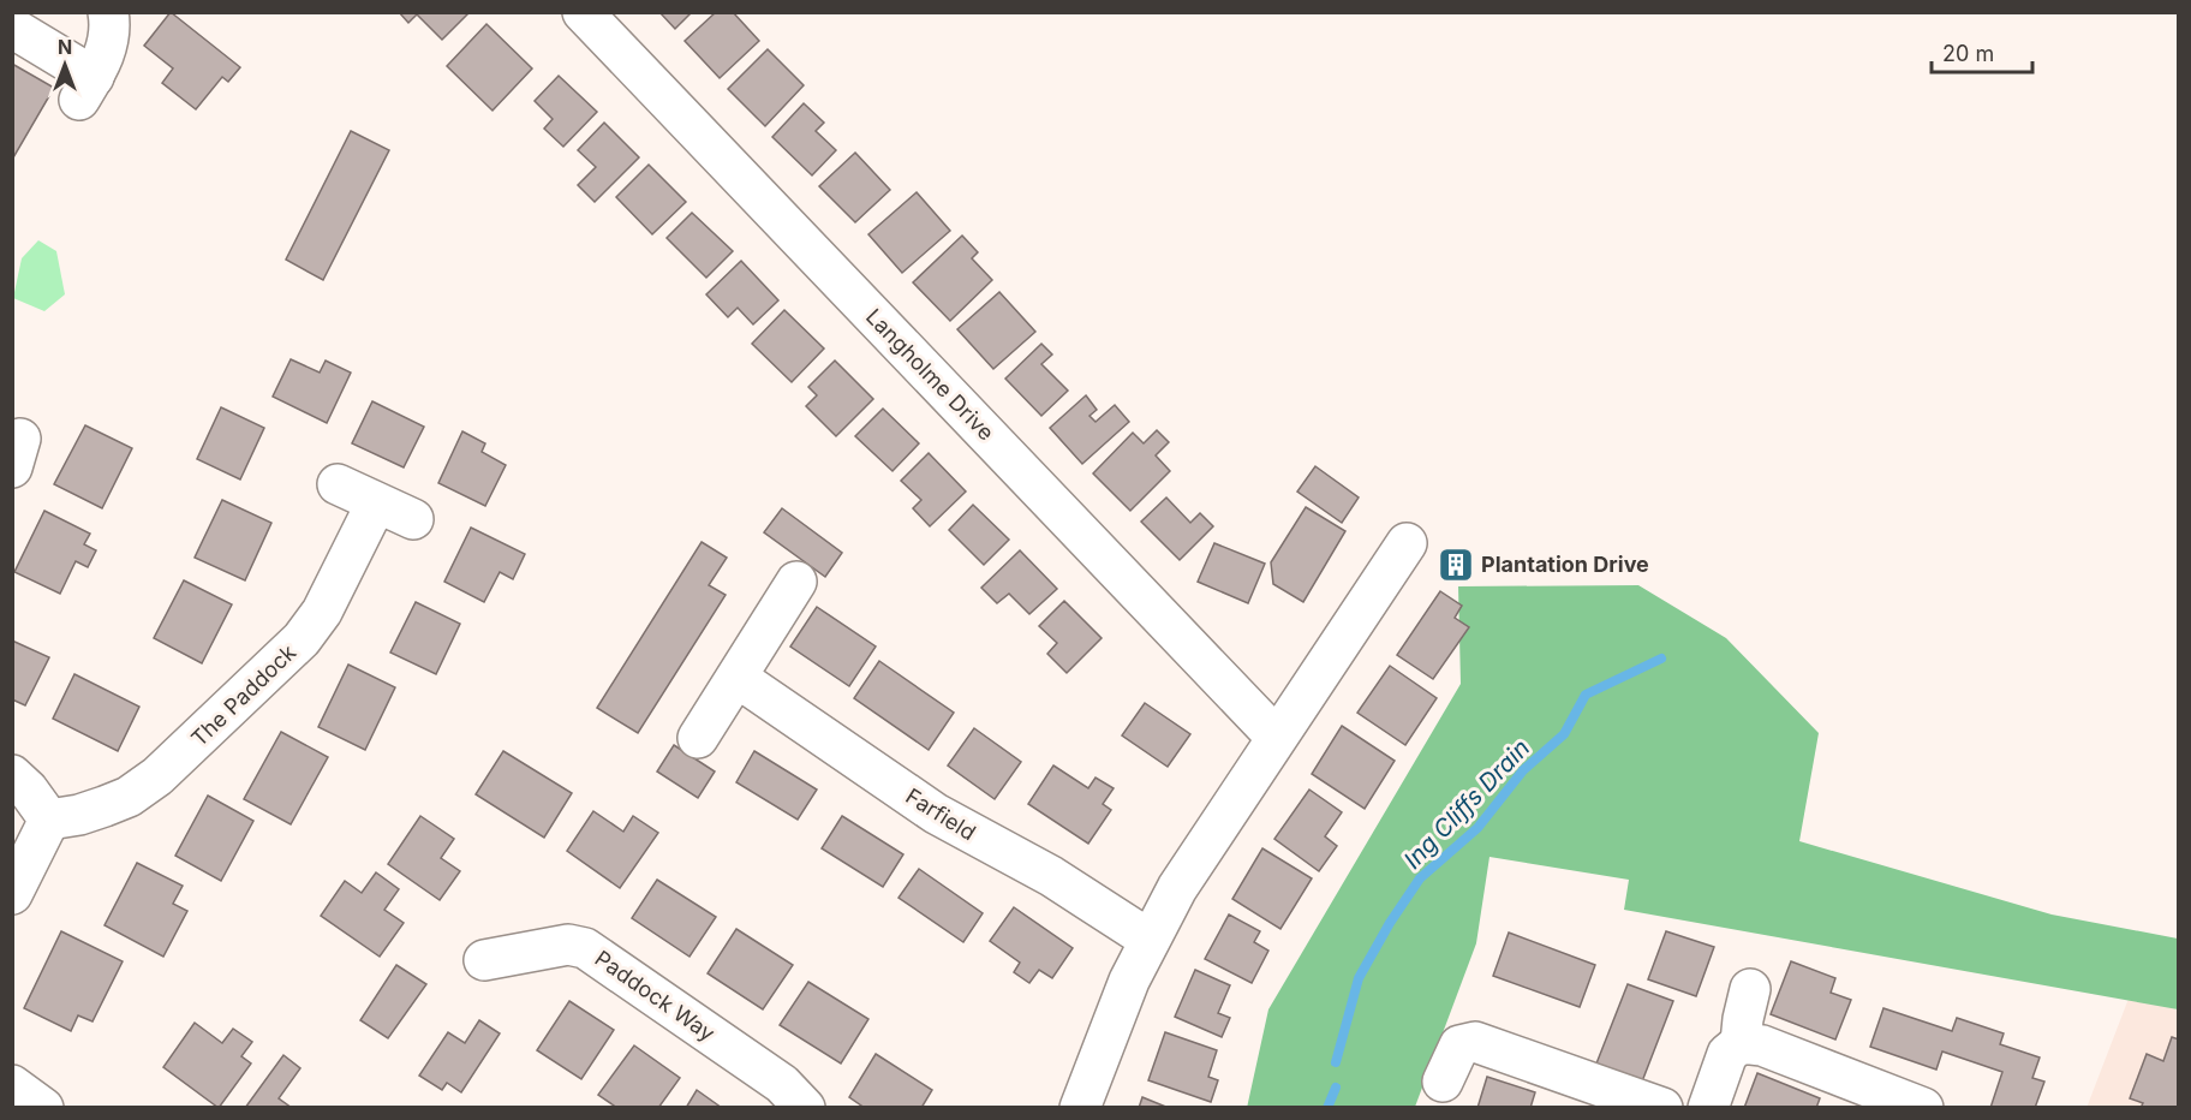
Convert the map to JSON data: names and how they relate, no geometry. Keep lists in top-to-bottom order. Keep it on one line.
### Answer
{"streets":{"street":["Langholme Drive","The Paddock","Farfield","Paddock Way"]},"water":["Ing Cliffs Drain"],"places":{"building":["Plantation Drive"]},"scale_bar":"20 m","north":"top"}
